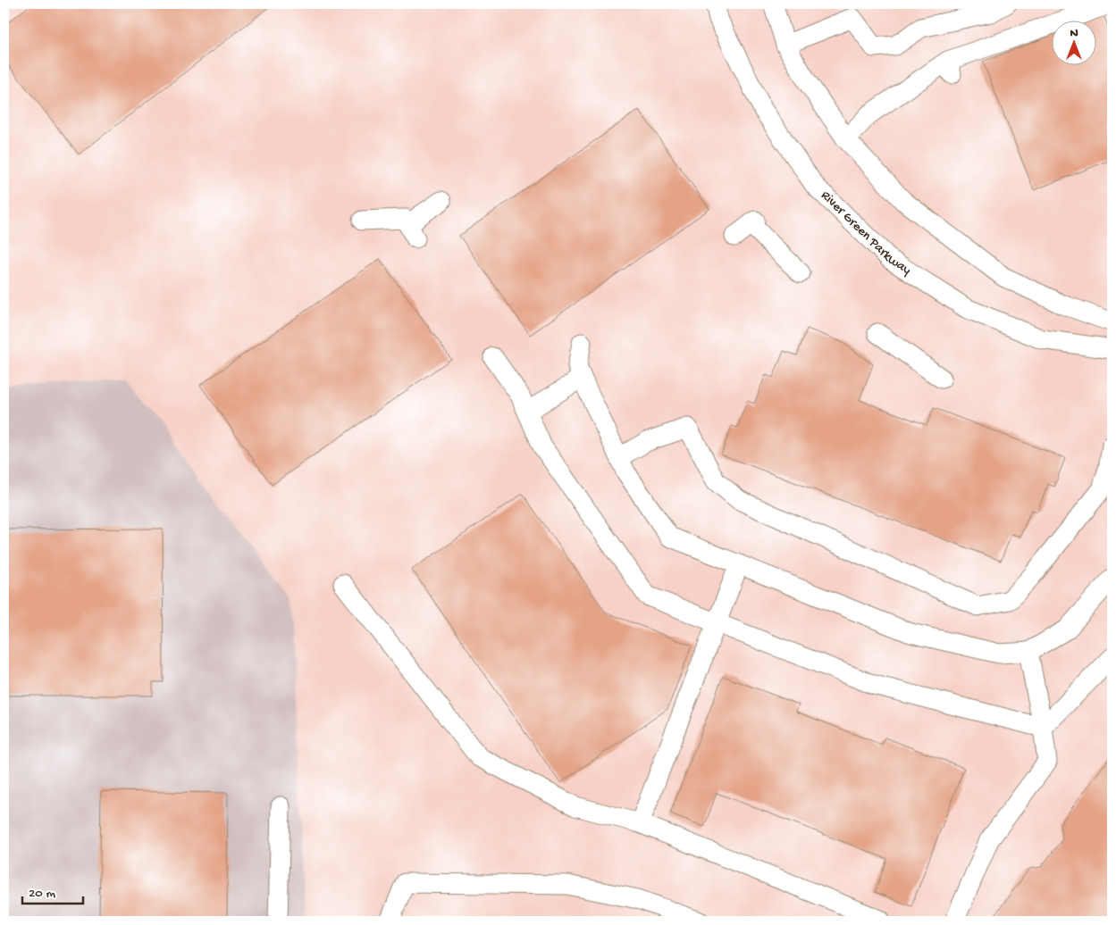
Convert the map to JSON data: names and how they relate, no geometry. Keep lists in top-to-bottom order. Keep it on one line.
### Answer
{"streets":{"street":["River Green Parkway"]},"scale_bar":"20 m","north":"top"}
